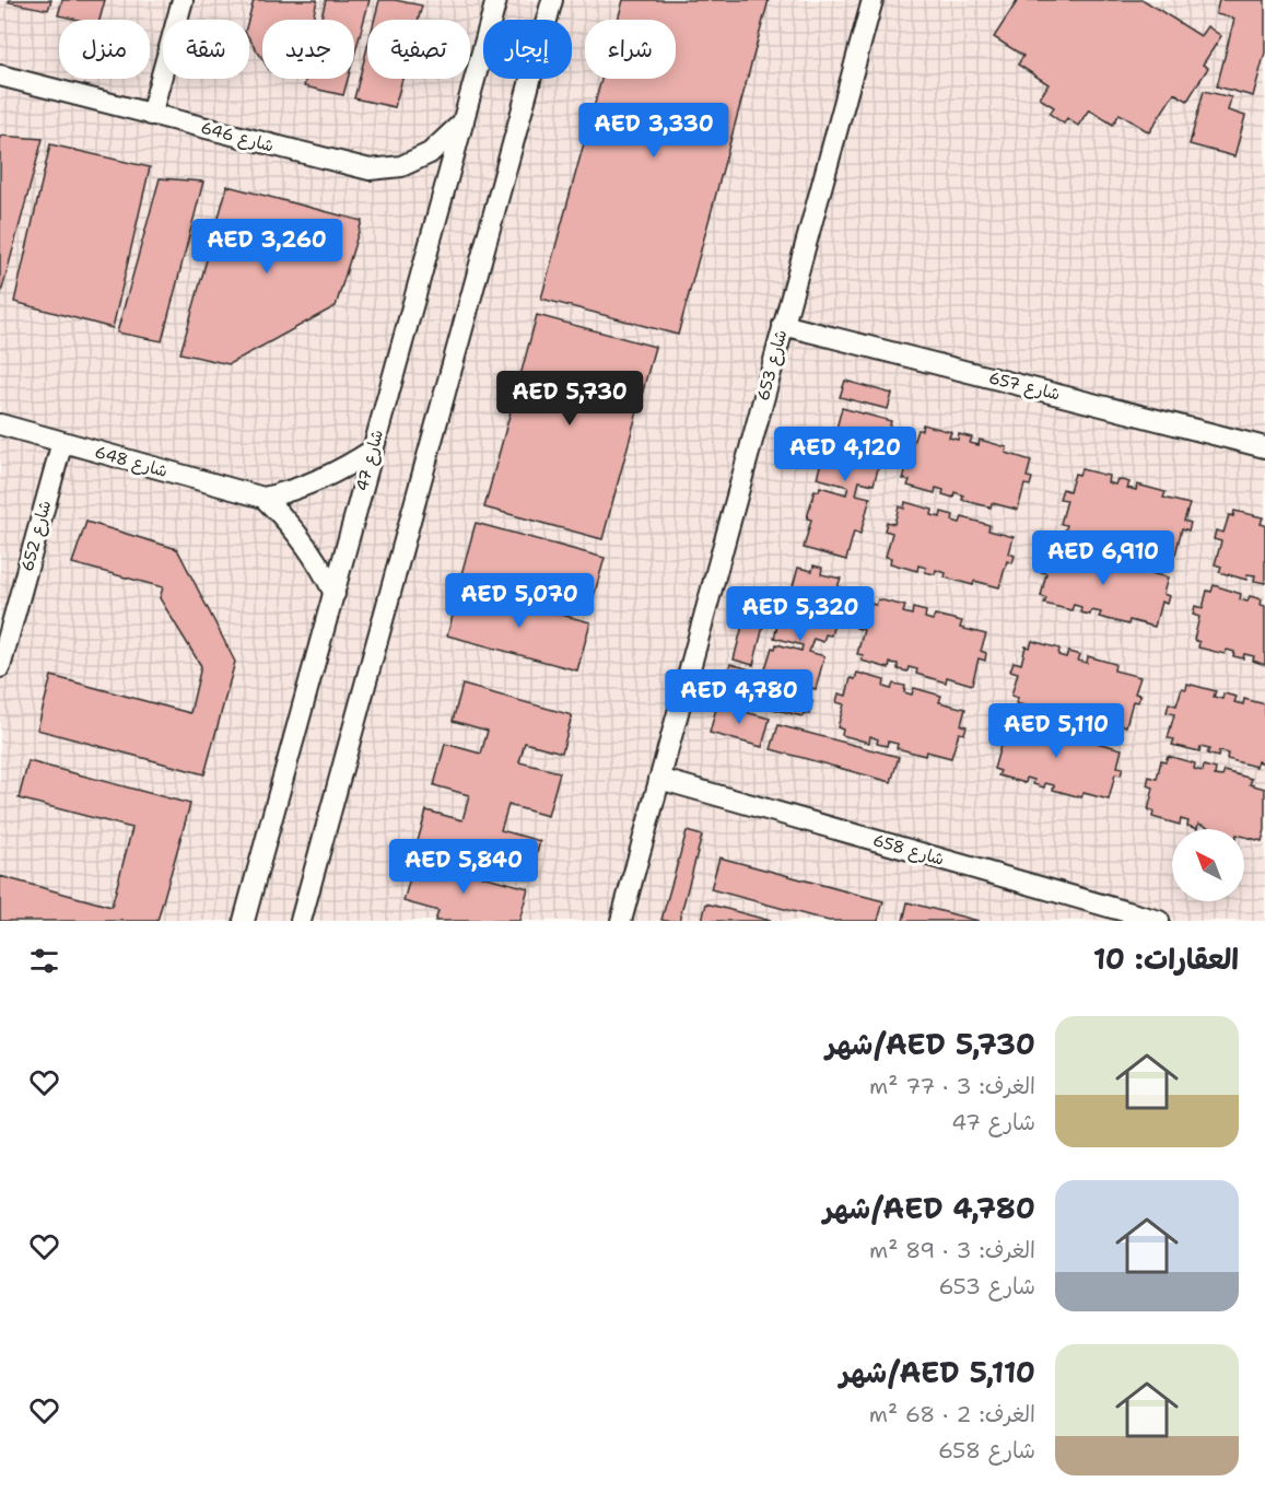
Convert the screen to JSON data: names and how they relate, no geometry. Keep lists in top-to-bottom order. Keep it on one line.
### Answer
{"streets":{"street":["شارع 646","شارع 653","شارع 657","شارع 47","شارع 648","شارع 652","شارع 658"]},"crossings":[["شارع 646","شارع 47"],["شارع 653","شارع 657"],["شارع 653","شارع 658"],["شارع 47","شارع 648"],["شارع 648","شارع 652"]],"north":"top left","page":{"chip":["شراء","إيجار","تصفية","جديد","شقة","منزل"],"price":["AED 3,330","AED 3,260","AED 5,730","AED 4,120","AED 6,910","AED 5,070","AED 5,320","AED 4,780","AED 5,110","AED 5,840"],"heading":"العقارات: 10","list":[{"name":"AED 5,730/شهر","note":"الغرف: 3 · 77 m² · شارع 47"},{"name":"AED 4,780/شهر","note":"الغرف: 3 · 89 m² · شارع 653"},{"name":"AED 5,110/شهر","note":"الغرف: 2 · 68 m² · شارع 658"}]}}
